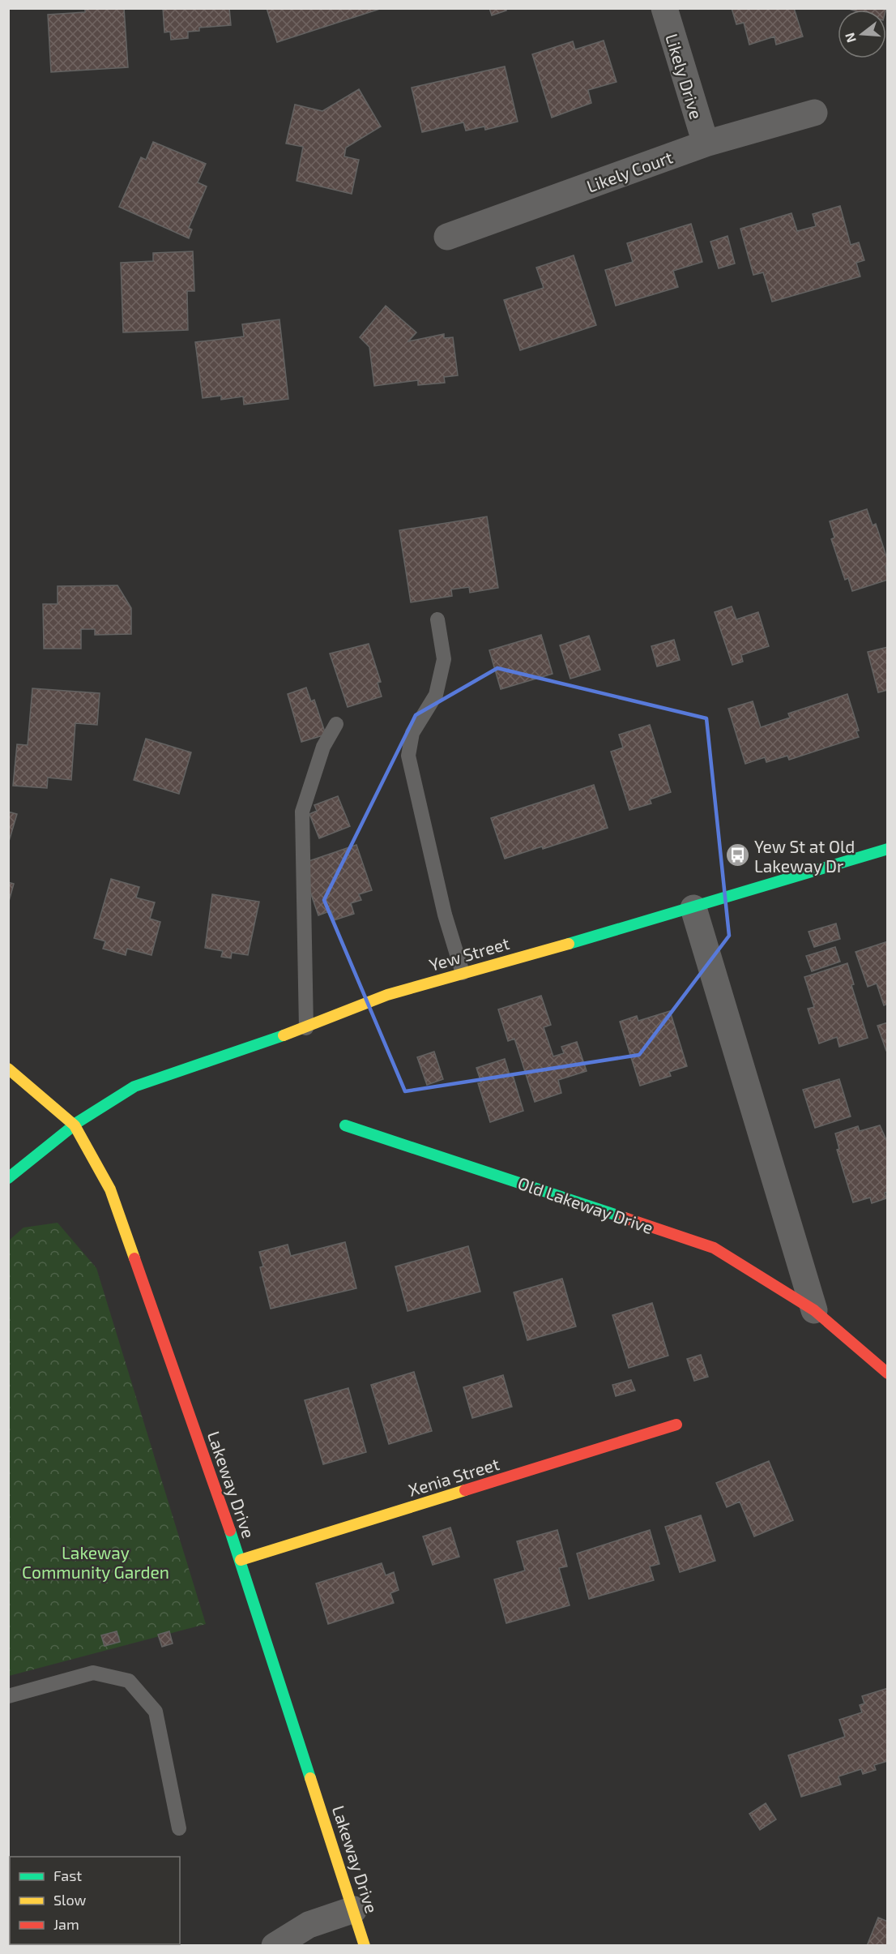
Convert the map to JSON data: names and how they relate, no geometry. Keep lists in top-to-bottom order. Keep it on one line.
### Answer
{"streets":{"street":["Likely Drive","Likely Court","Yew Street","Old Lakeway Drive","Xenia Street","Lakeway Drive"]},"crossings":[["Likely Drive","Likely Court"],["Yew Street","Lakeway Drive"],["Xenia Street","Lakeway Drive"]],"parks":["Lakeway Community Garden"],"places":{"bus stop":["Yew St at Old Lakeway Dr"]},"legend":["Fast","Slow","Jam"],"north":"left"}
